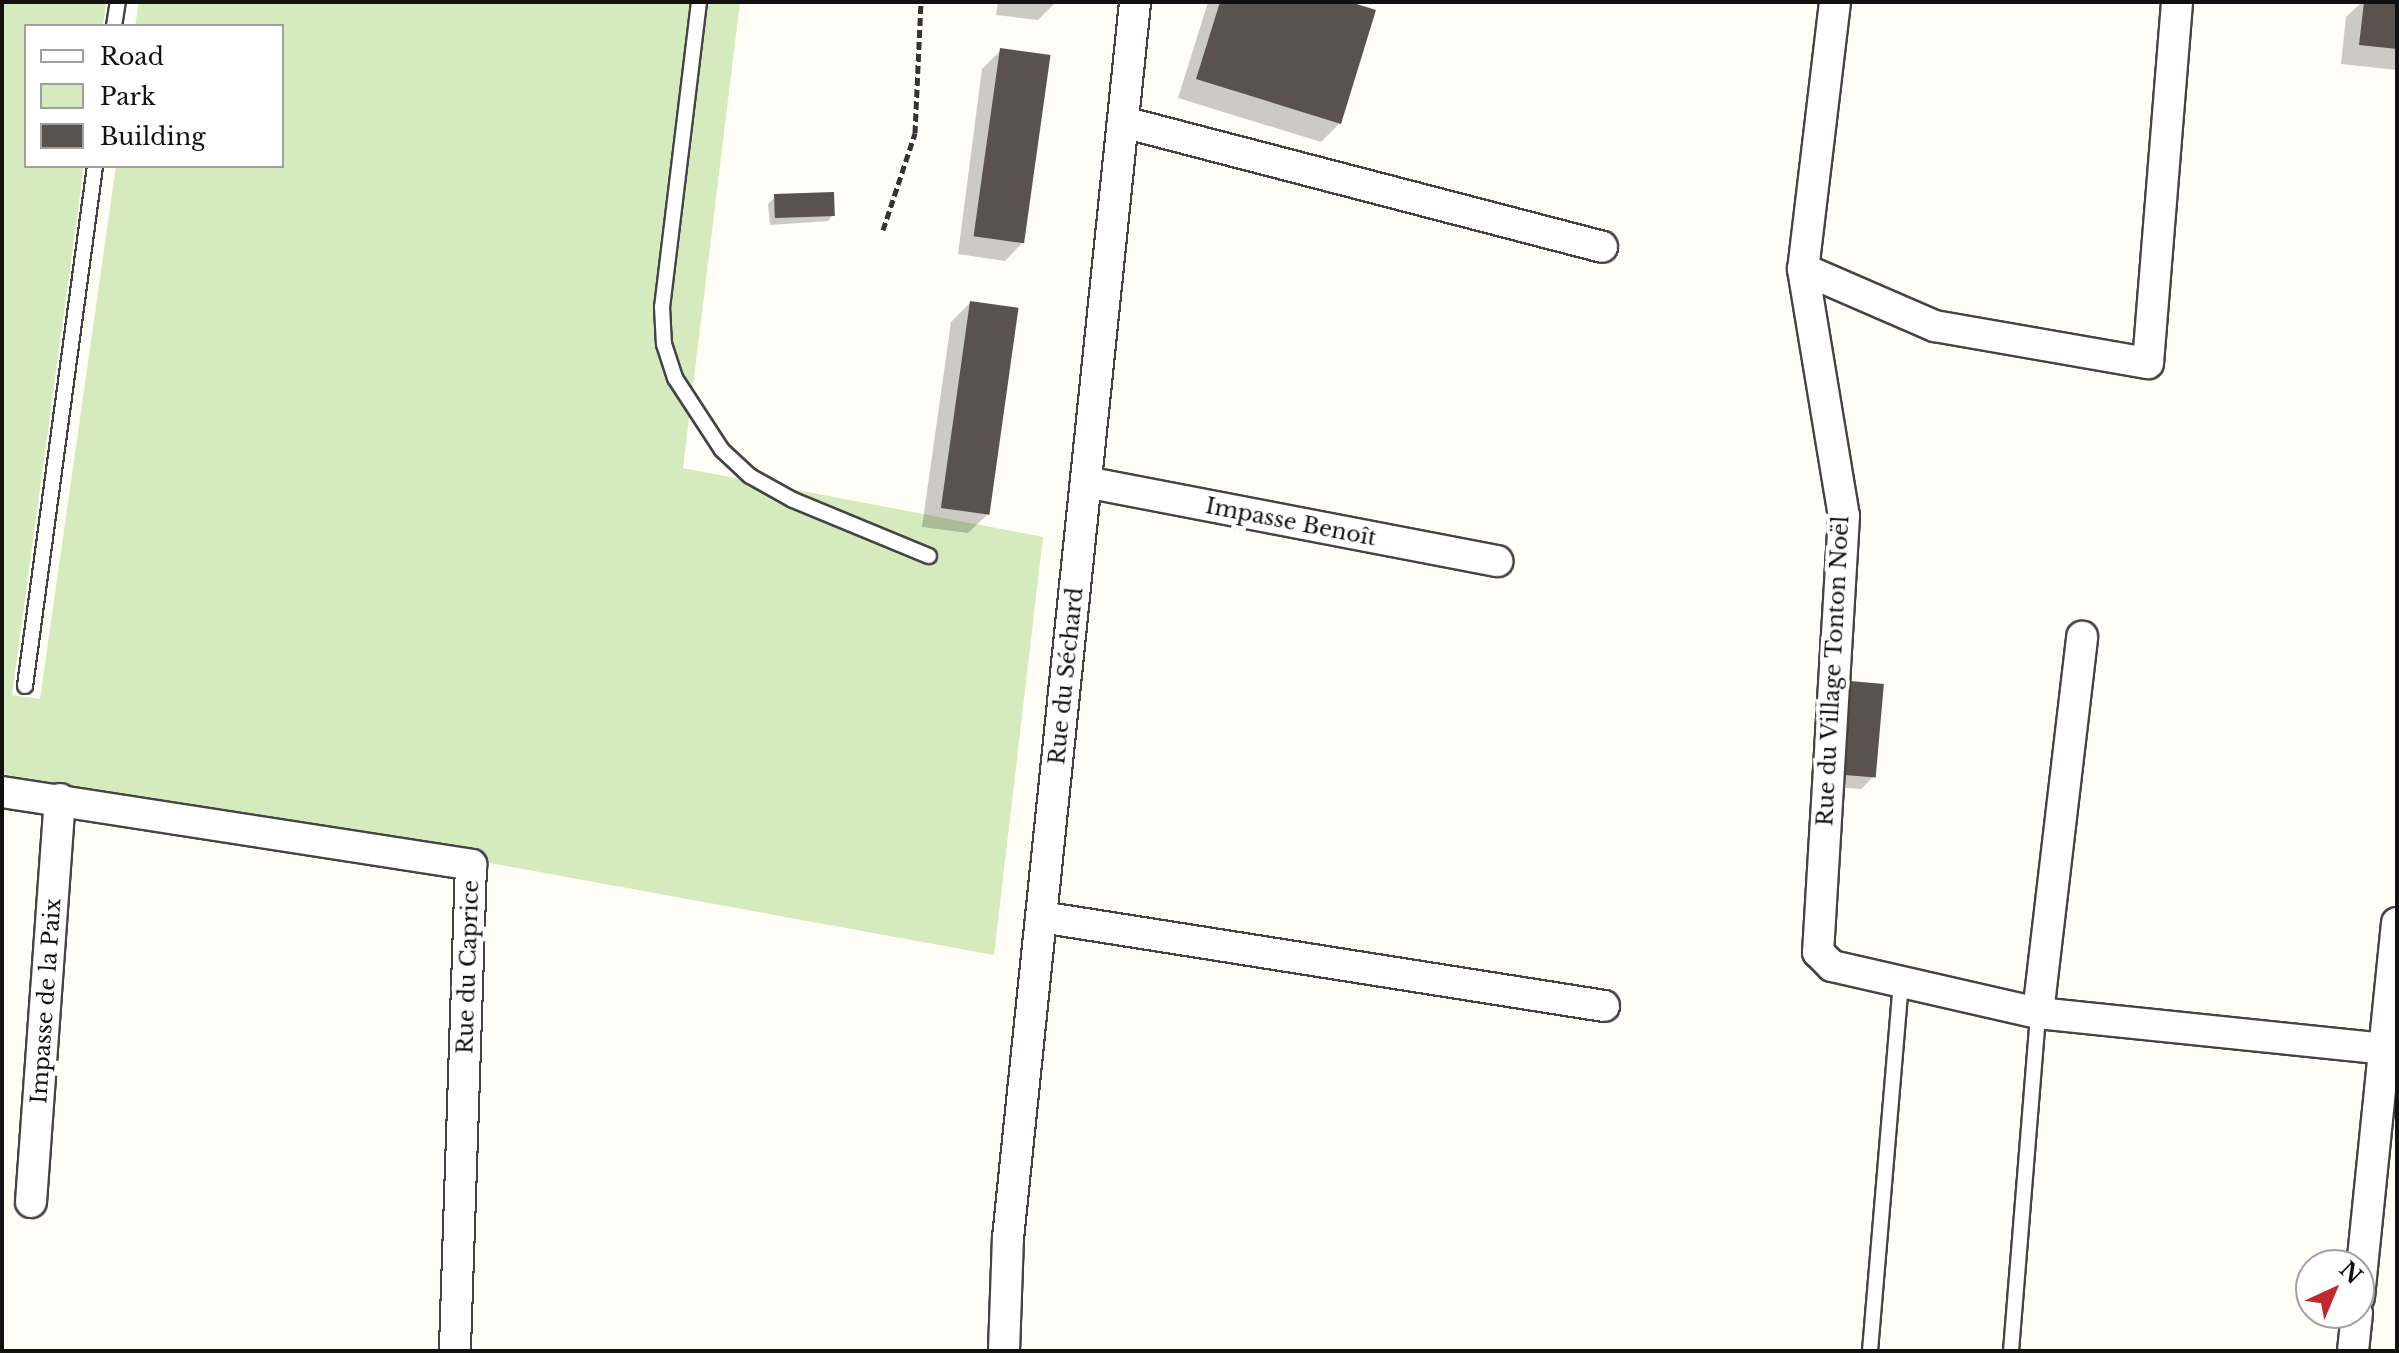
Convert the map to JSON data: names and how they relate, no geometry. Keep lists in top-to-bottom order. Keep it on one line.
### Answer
{"streets":{"street":["Impasse Benoît","Rue du Village Tonton Noël","Rue du Séchard","Rue du Caprice","Impasse de la Paix"]},"crossings":[["Impasse Benoît","Rue du Séchard"],["Rue du Caprice","Impasse de la Paix"]],"legend":["Road","Park","Building"],"north":"top right"}
